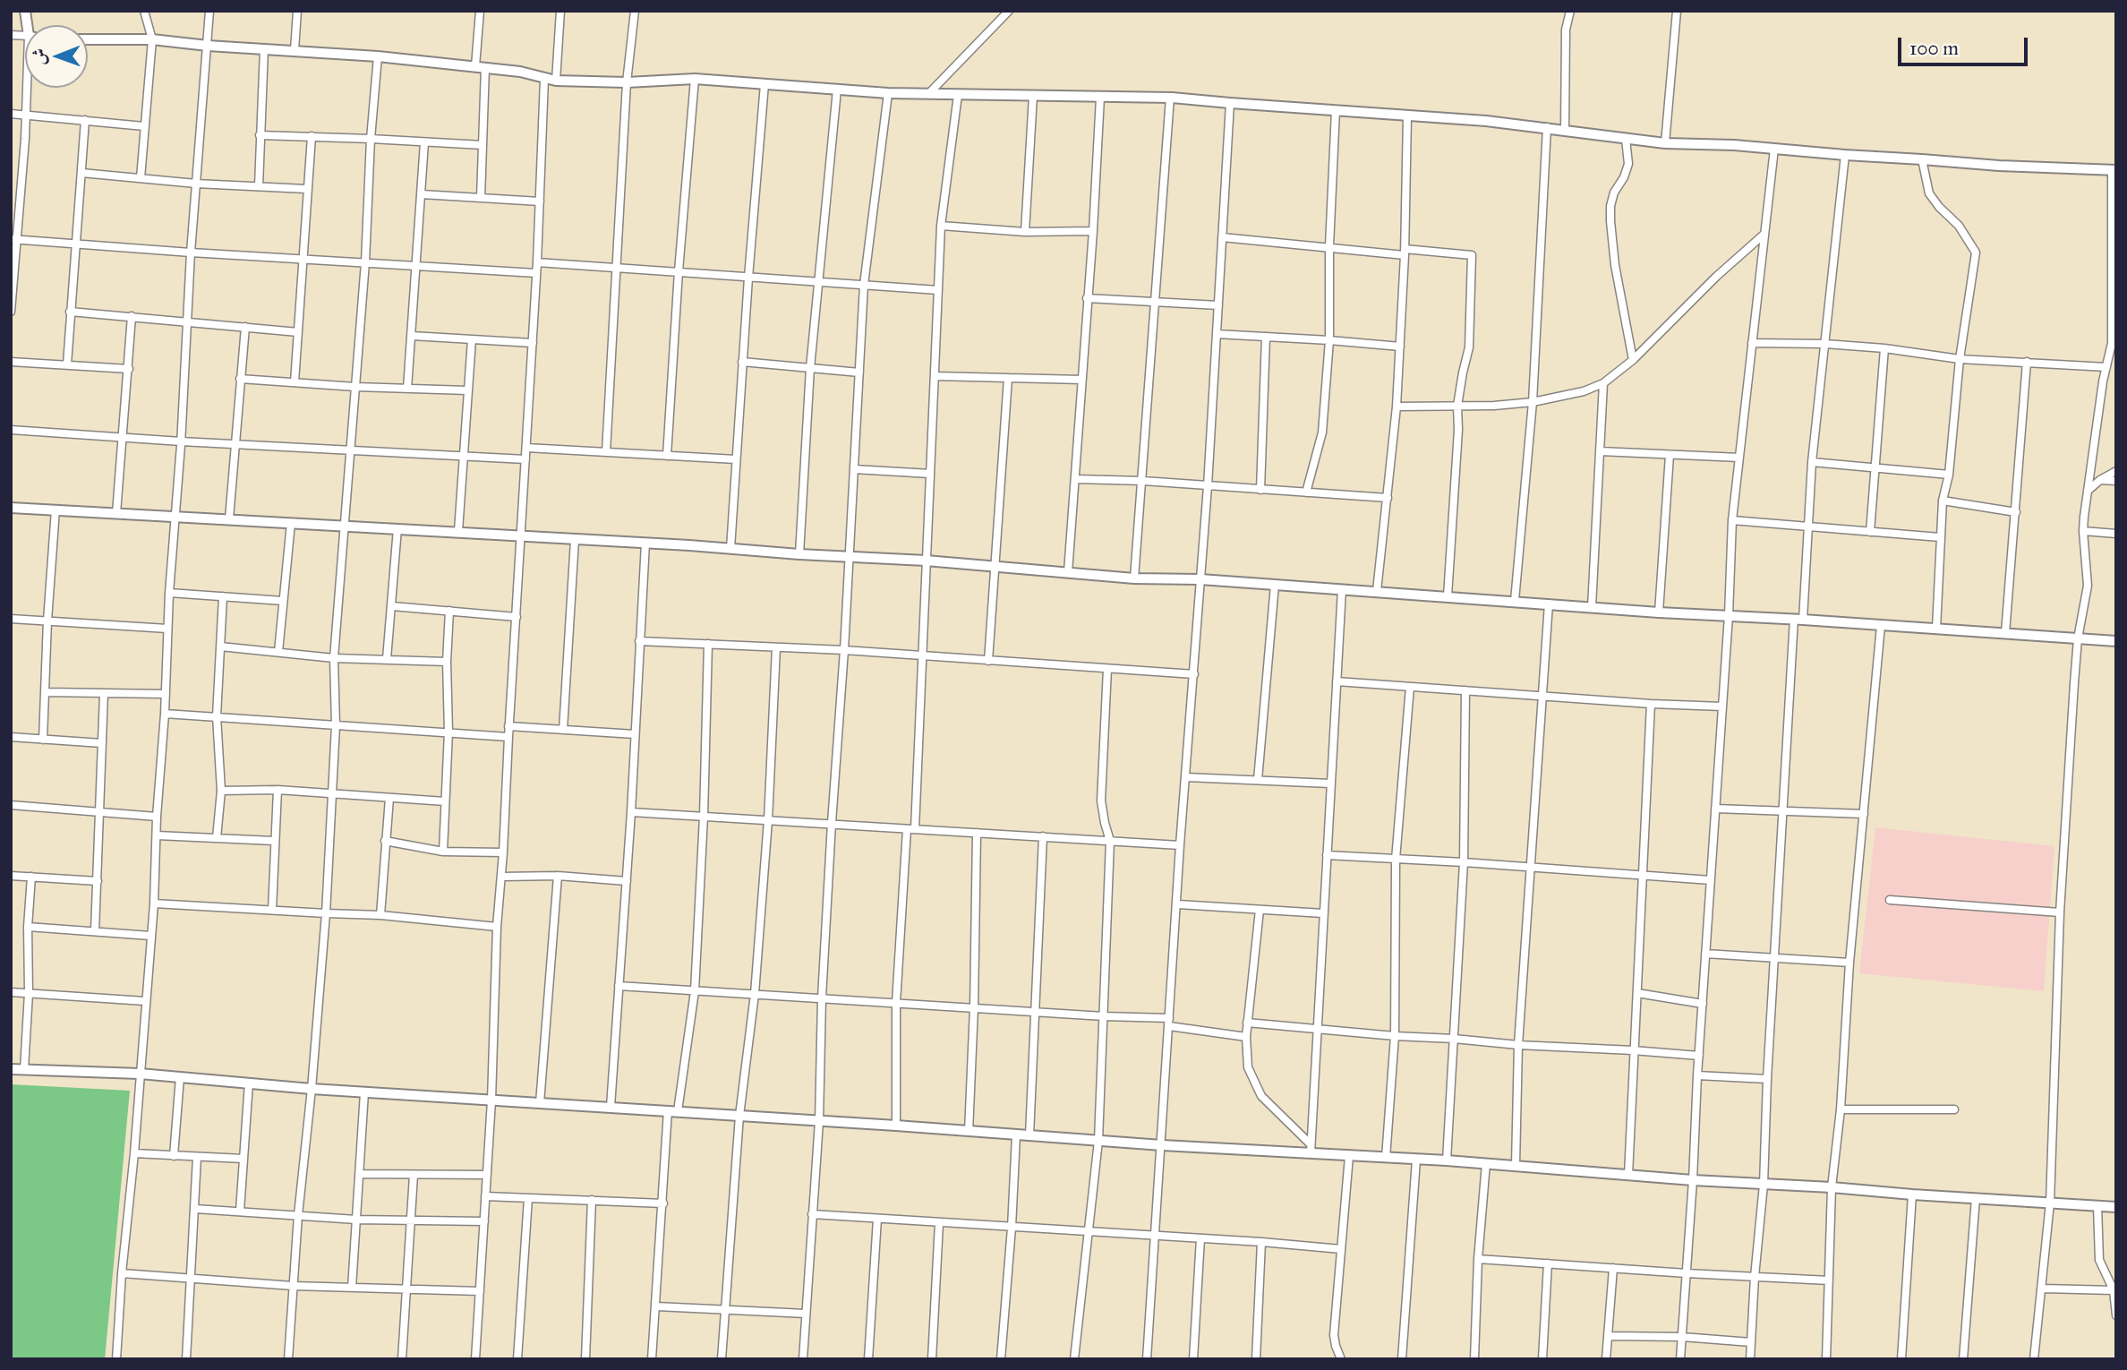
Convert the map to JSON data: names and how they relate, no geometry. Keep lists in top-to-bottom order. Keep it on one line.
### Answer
{"scale_bar":"100 m","north":"left"}
